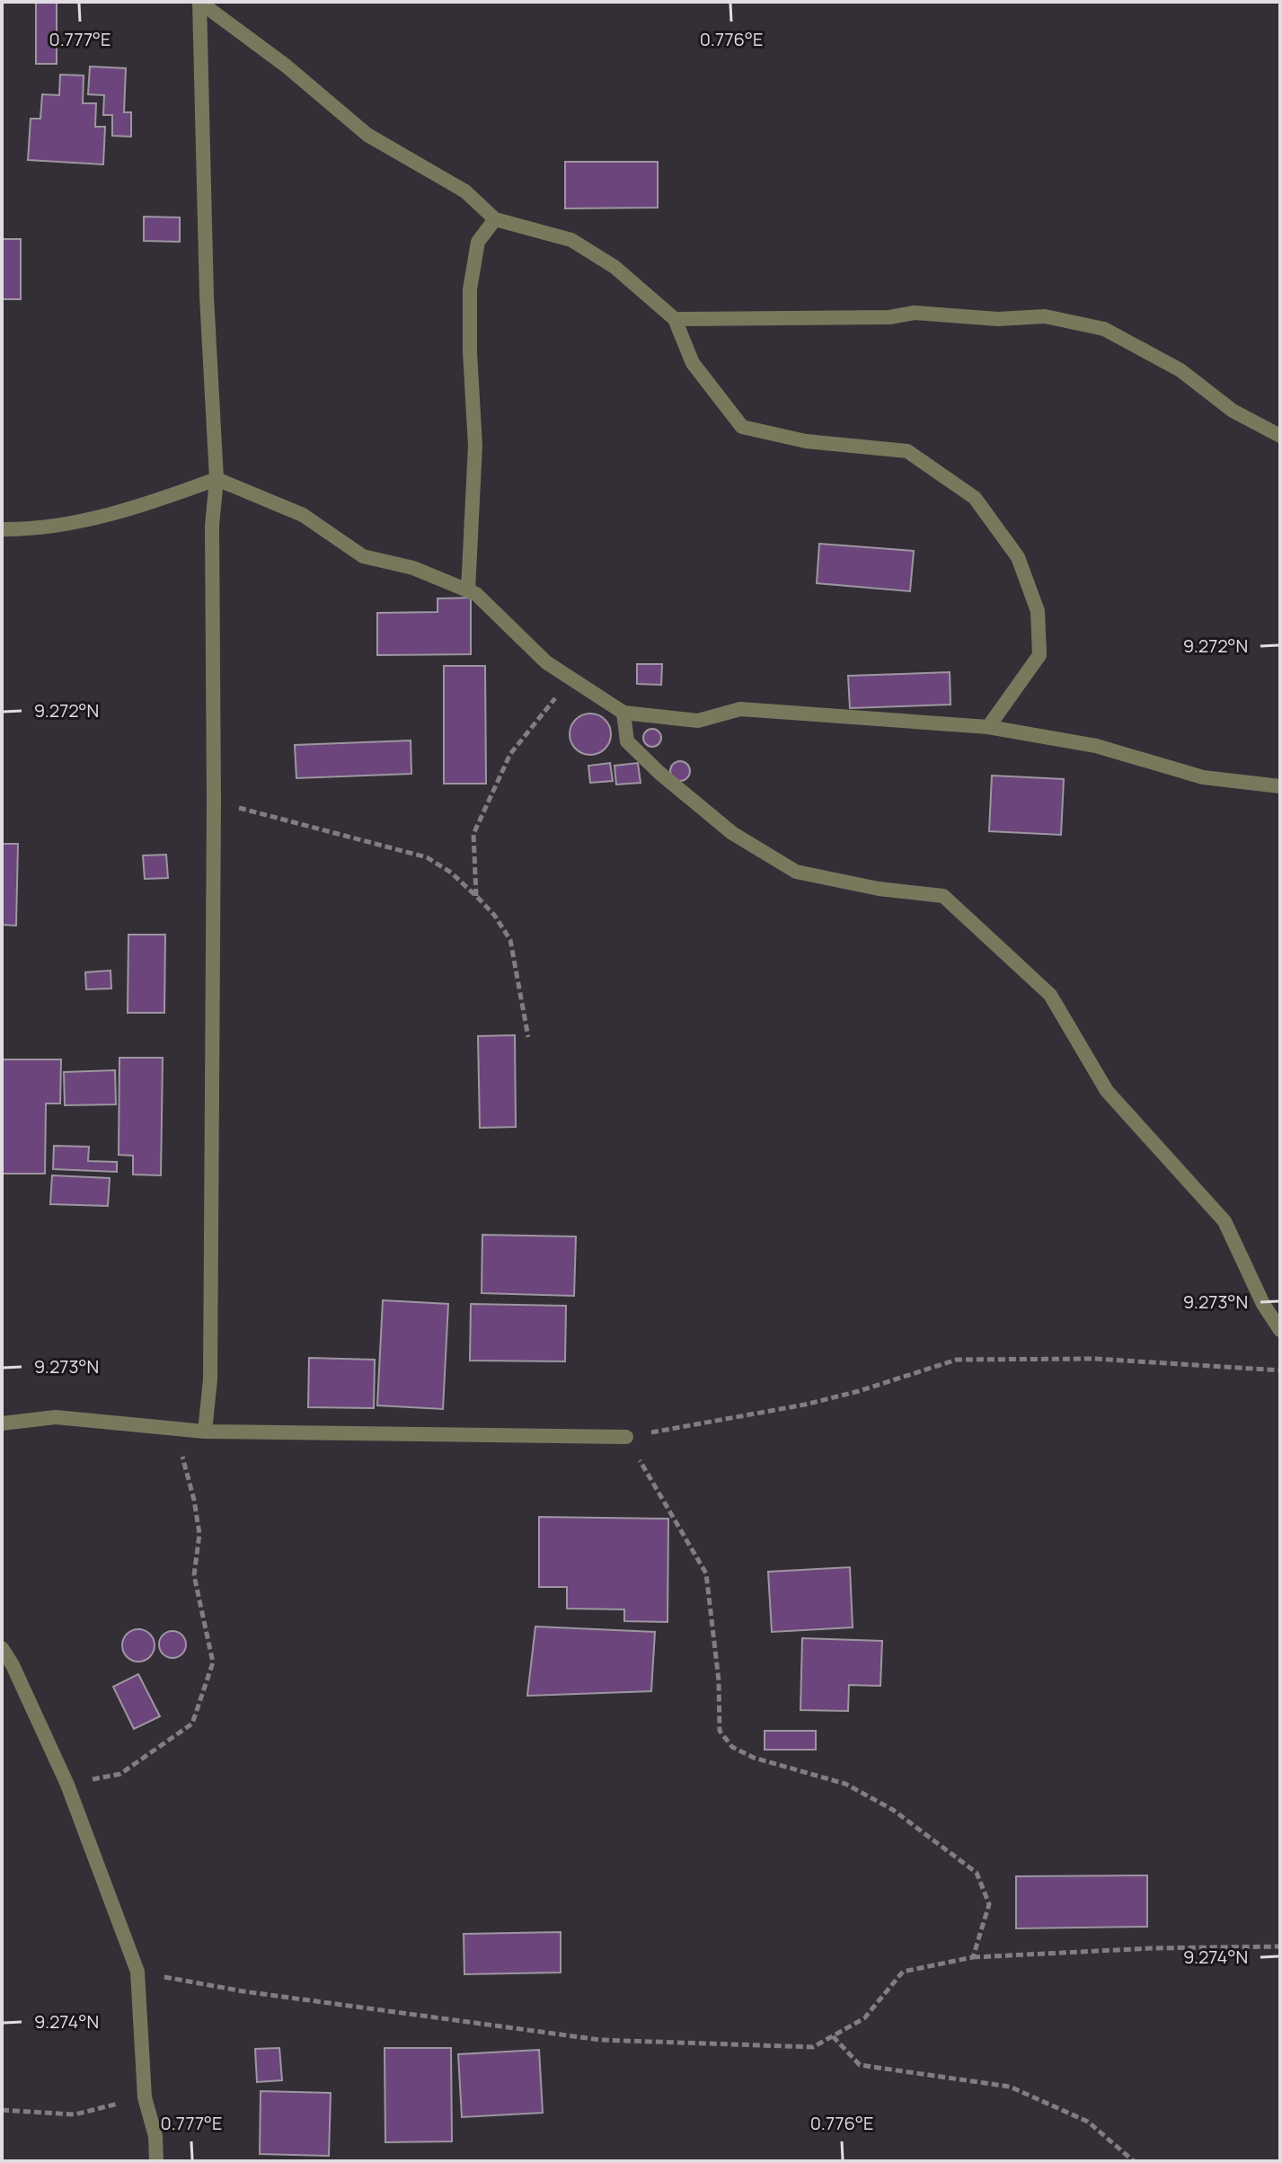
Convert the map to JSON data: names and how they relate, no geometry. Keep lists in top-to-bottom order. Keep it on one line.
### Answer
{"coordinates":["0.777°E","0.776°E","9.272°N","9.273°N","9.274°N"]}
